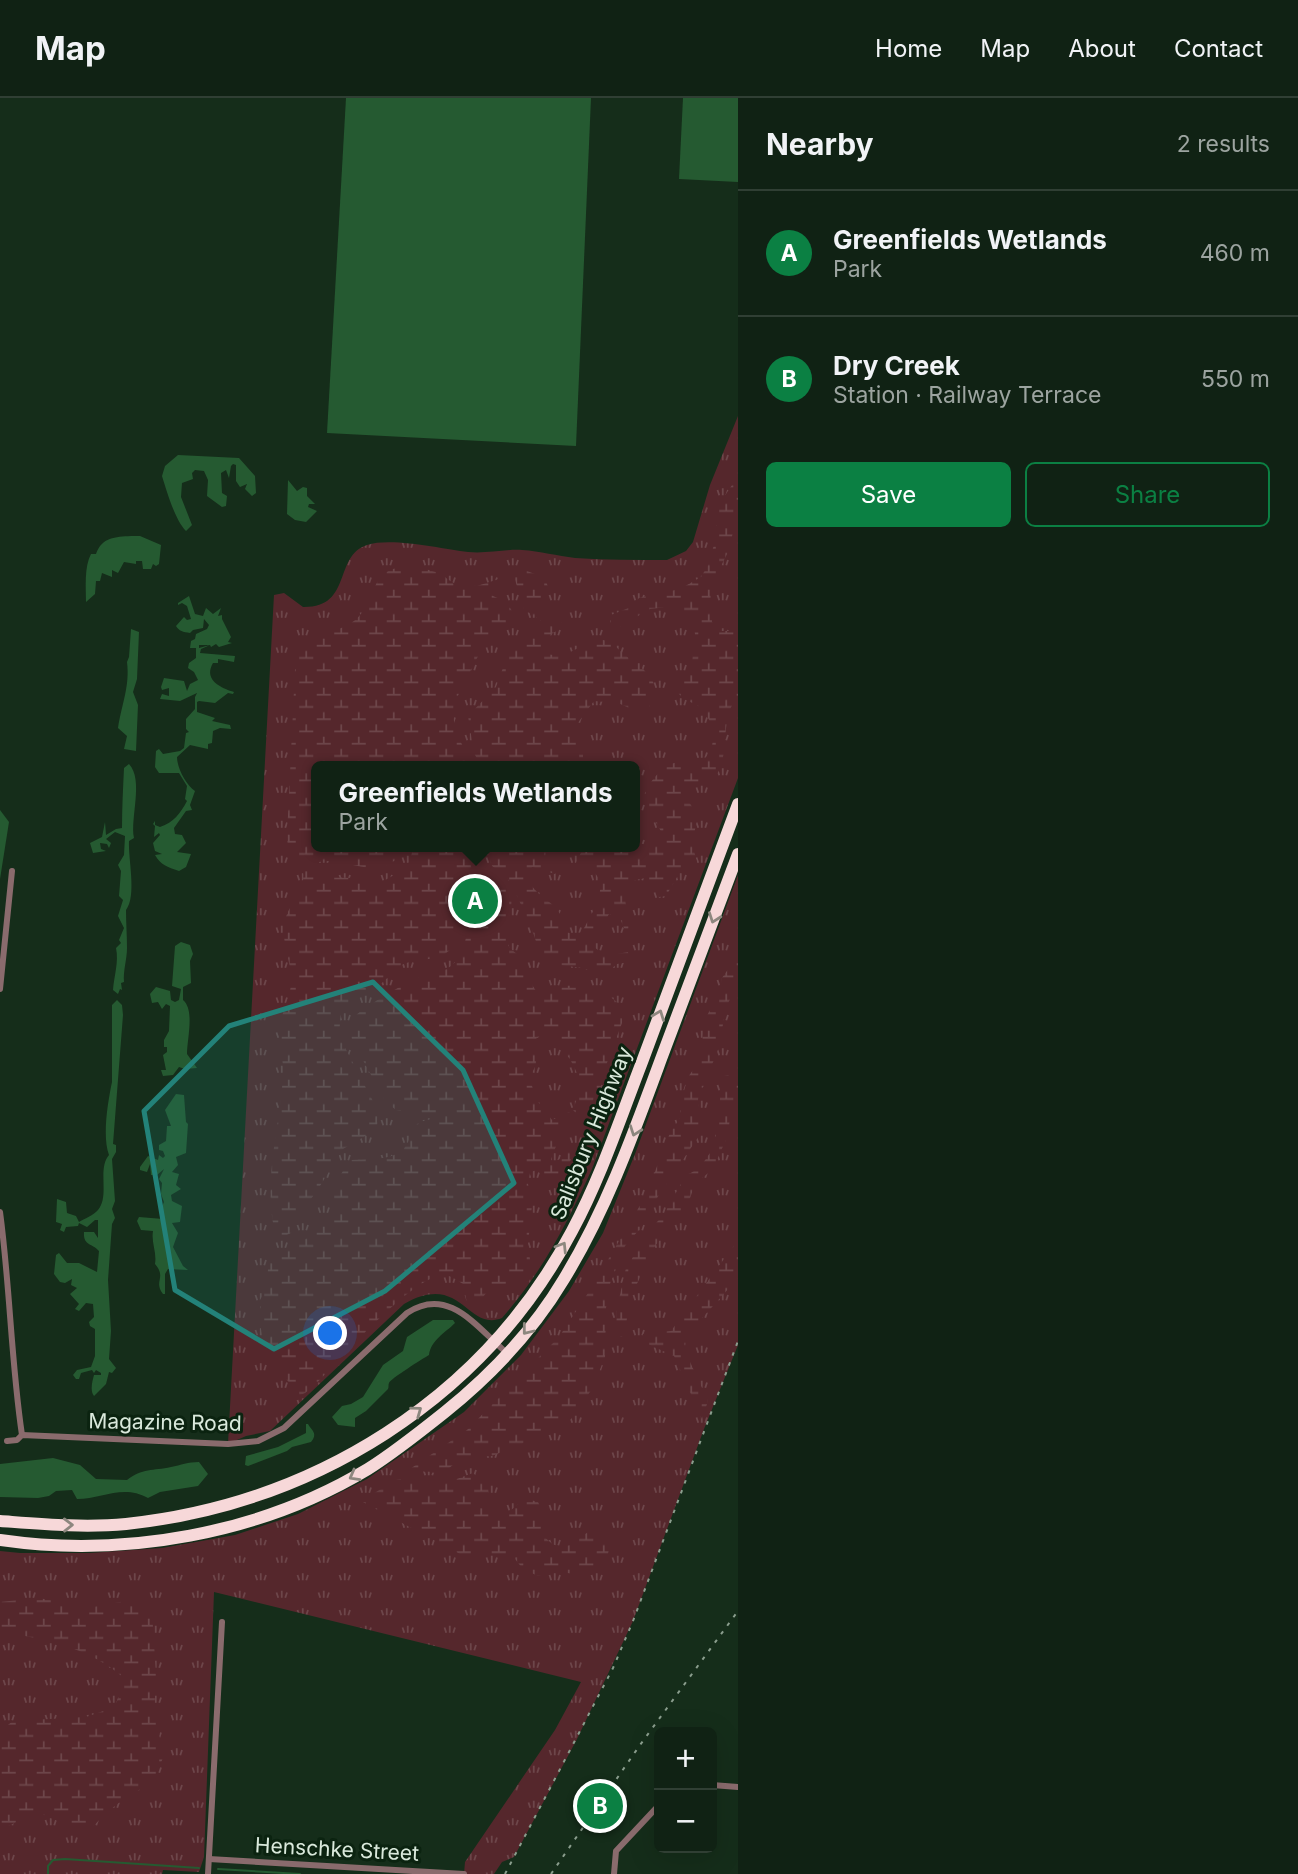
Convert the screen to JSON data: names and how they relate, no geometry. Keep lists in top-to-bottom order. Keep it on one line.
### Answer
{"streets":{"highway":["Salisbury Highway"],"street":["Magazine Road","Henschke Street"]},"crossings":[["Salisbury Highway","Magazine Road"]],"page":{"header":"Map","nav":["Home","Map","About","Contact"],"heading":["Nearby","2 results"],"list":[{"mark":"A","name":"Greenfields Wetlands","note":"Park","value":"460 m"},{"mark":"B","name":"Dry Creek","note":"Station · Railway Terrace","value":"550 m"}],"buttons":["Save","Share"],"popup":["Greenfields Wetlands","Park"],"pins":["A","B"],"map_buttons":["+","−"]}}
